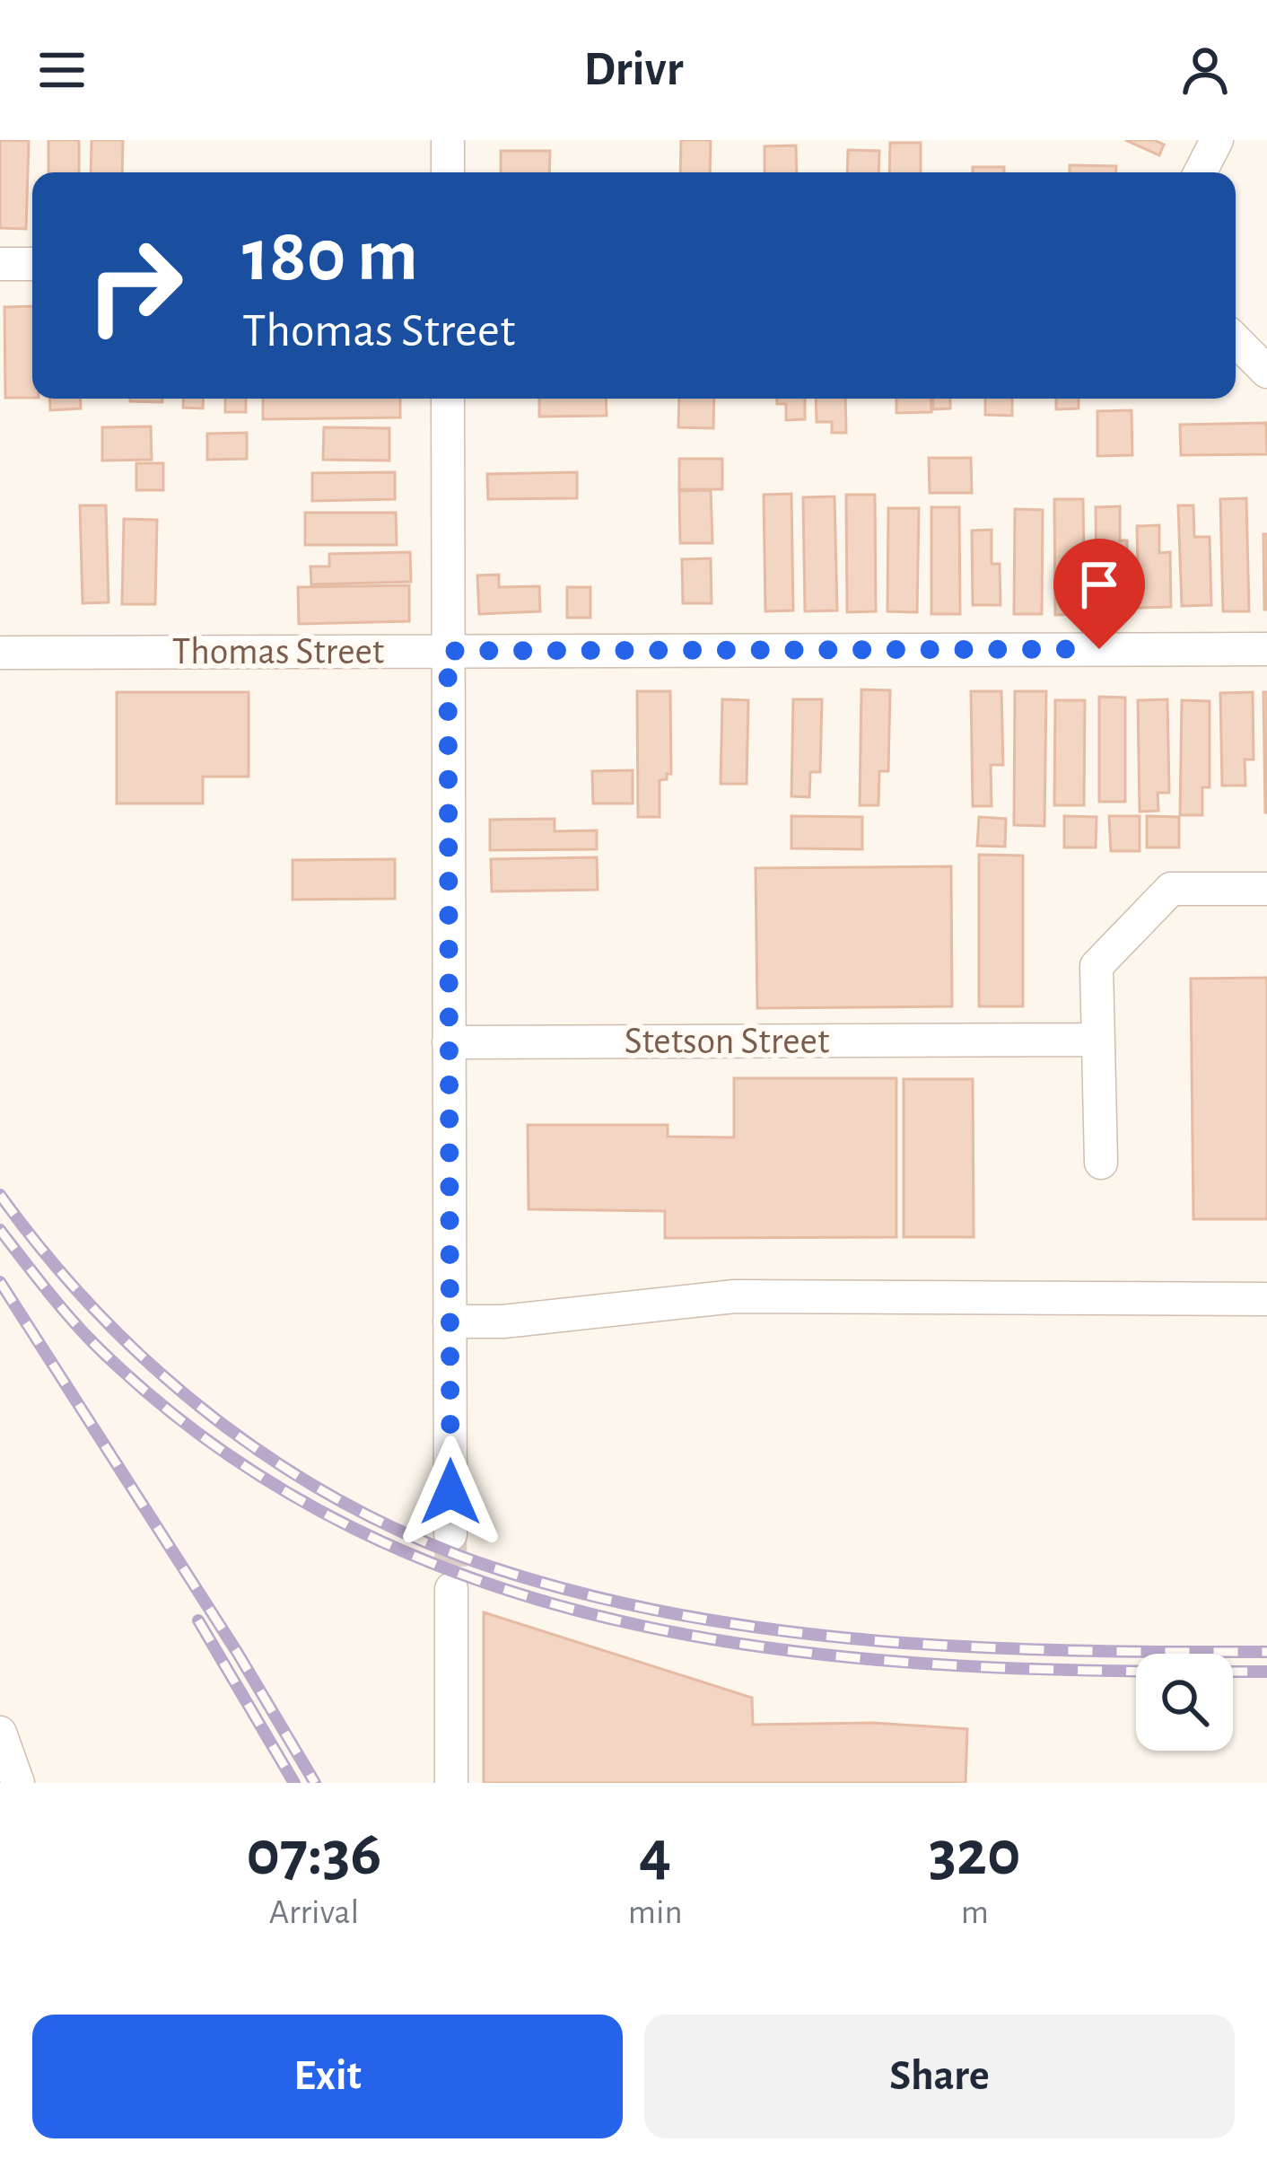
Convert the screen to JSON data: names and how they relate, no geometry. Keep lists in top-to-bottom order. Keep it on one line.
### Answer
{"streets":{"street":["Thomas Street","Stetson Street"]},"page":{"header":"Drivr","turn":["180 m","Thomas Street"],"eta":["07:36","Arrival","4","min","320","m"],"buttons":["Exit","Share"]}}
